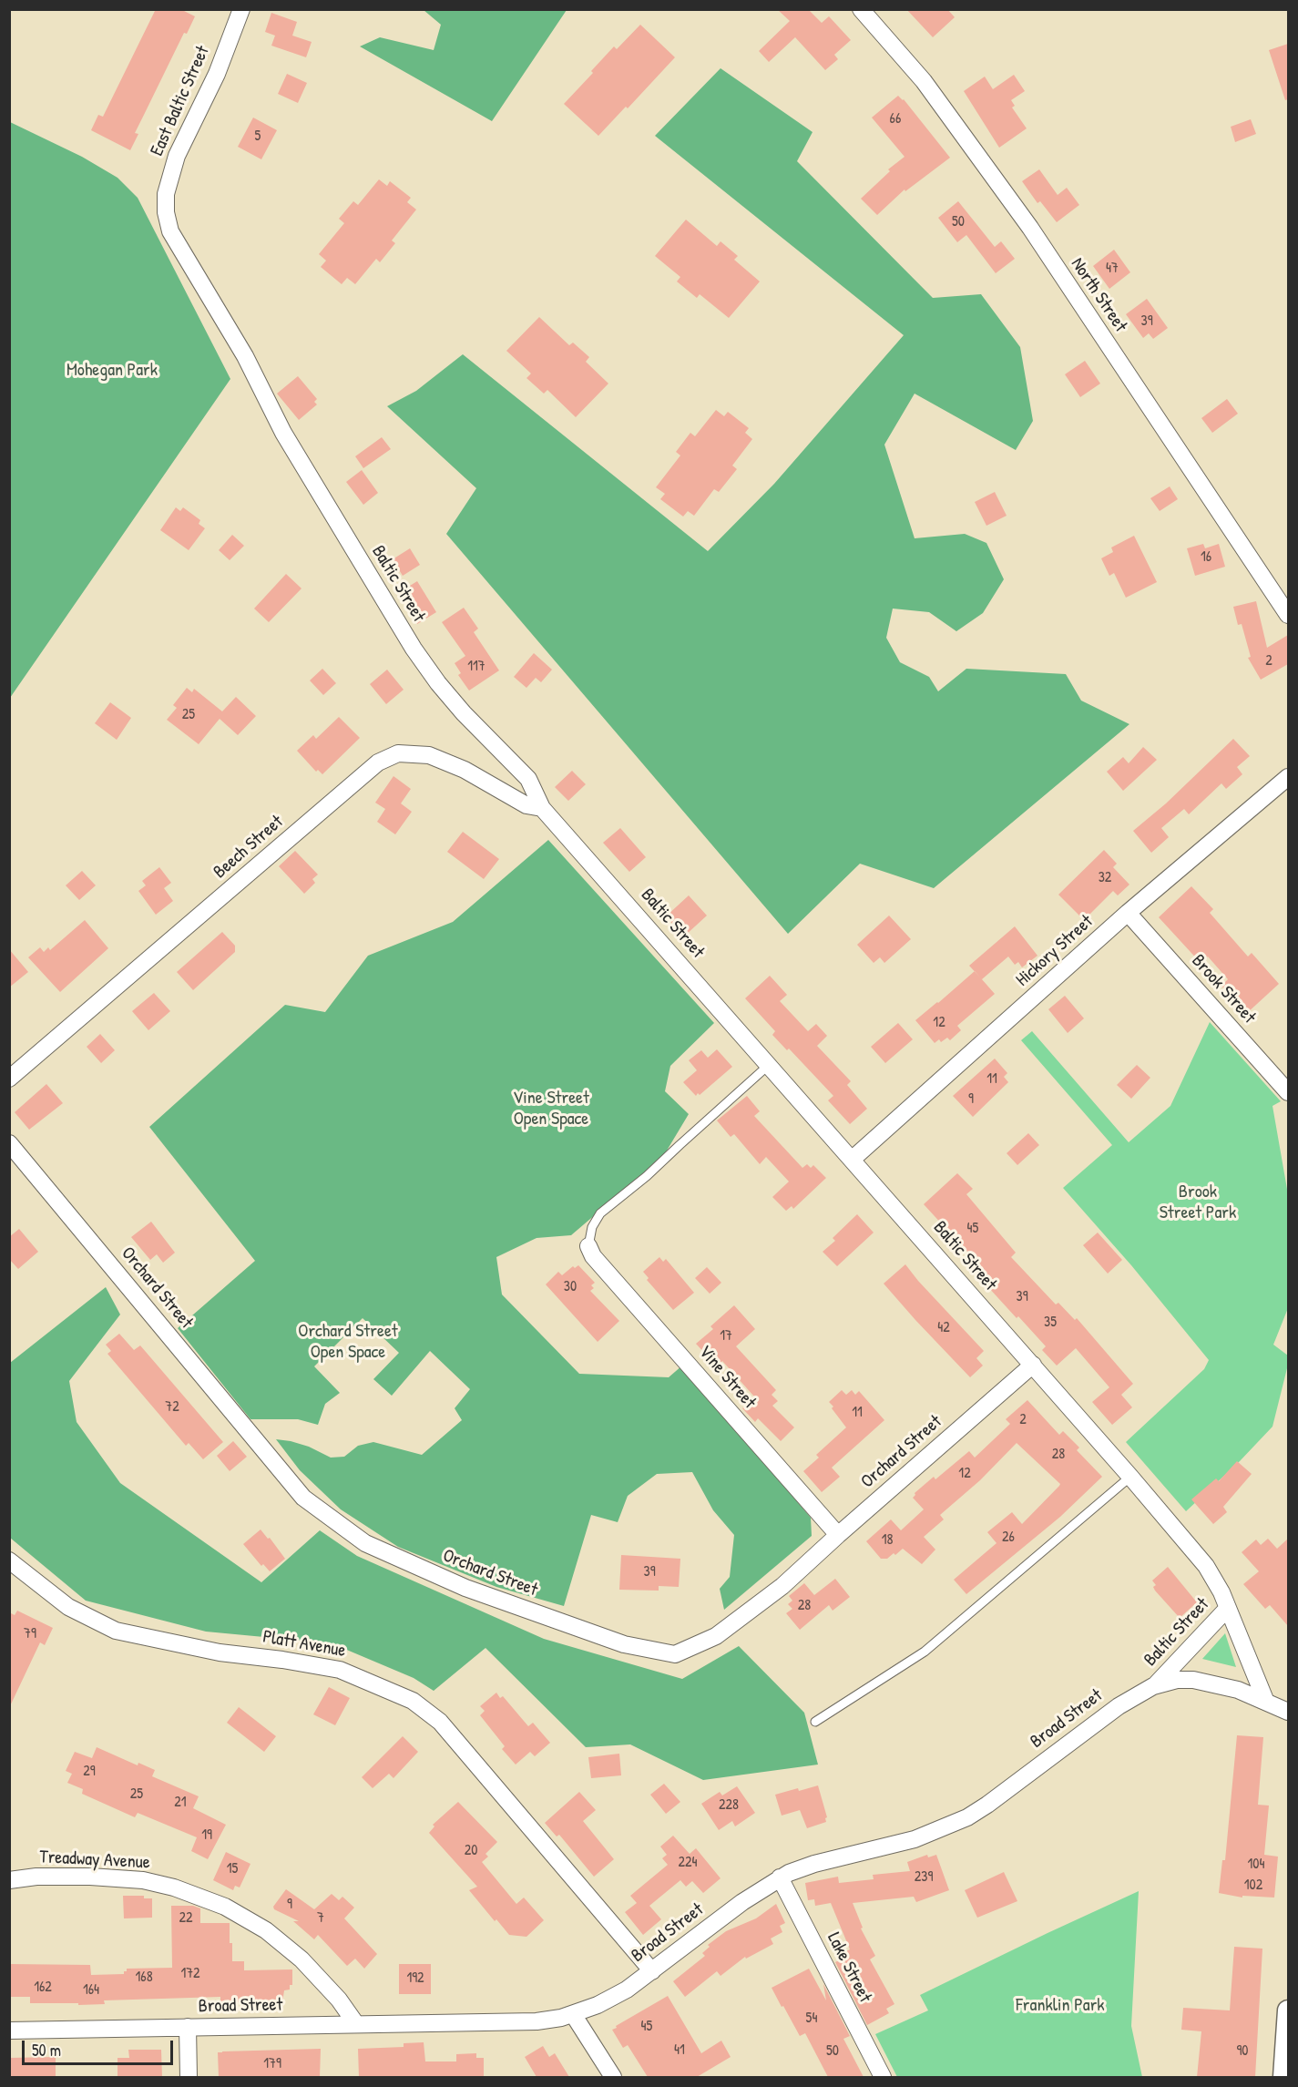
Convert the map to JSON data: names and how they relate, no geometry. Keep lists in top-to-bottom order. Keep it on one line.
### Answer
{"streets":{"street":["East Baltic Street","North Street","Baltic Street","Beech Street","Hickory Street","Brook Street","Orchard Street","Vine Street","Platt Avenue","Broad Street","Treadway Avenue","Lake Street"]},"crossings":[["East Baltic Street","Baltic Street"],["Baltic Street","Beech Street"],["Baltic Street","Hickory Street"],["Baltic Street","Orchard Street"],["Baltic Street","Broad Street"],["Hickory Street","Brook Street"],["Orchard Street","Vine Street"],["Platt Avenue","Broad Street"],["Broad Street","Treadway Avenue"],["Broad Street","Lake Street"]],"parks":["Mohegan Park","Vine Street Open Space","Brook Street Park","Orchard Street Open Space","Franklin Park"],"house_numbers":["66","5","50","47","39","16","2","117","25","32","12","11","9","45","30","39","35","42","17","72","11","2","28","12","26","18","39","28","79","29","25","21","228","19","20","224","104","15","239","102","9","22","7","172","168","192","162","164","54","45","41","50","90","179"],"scale_bar":"50 m"}
